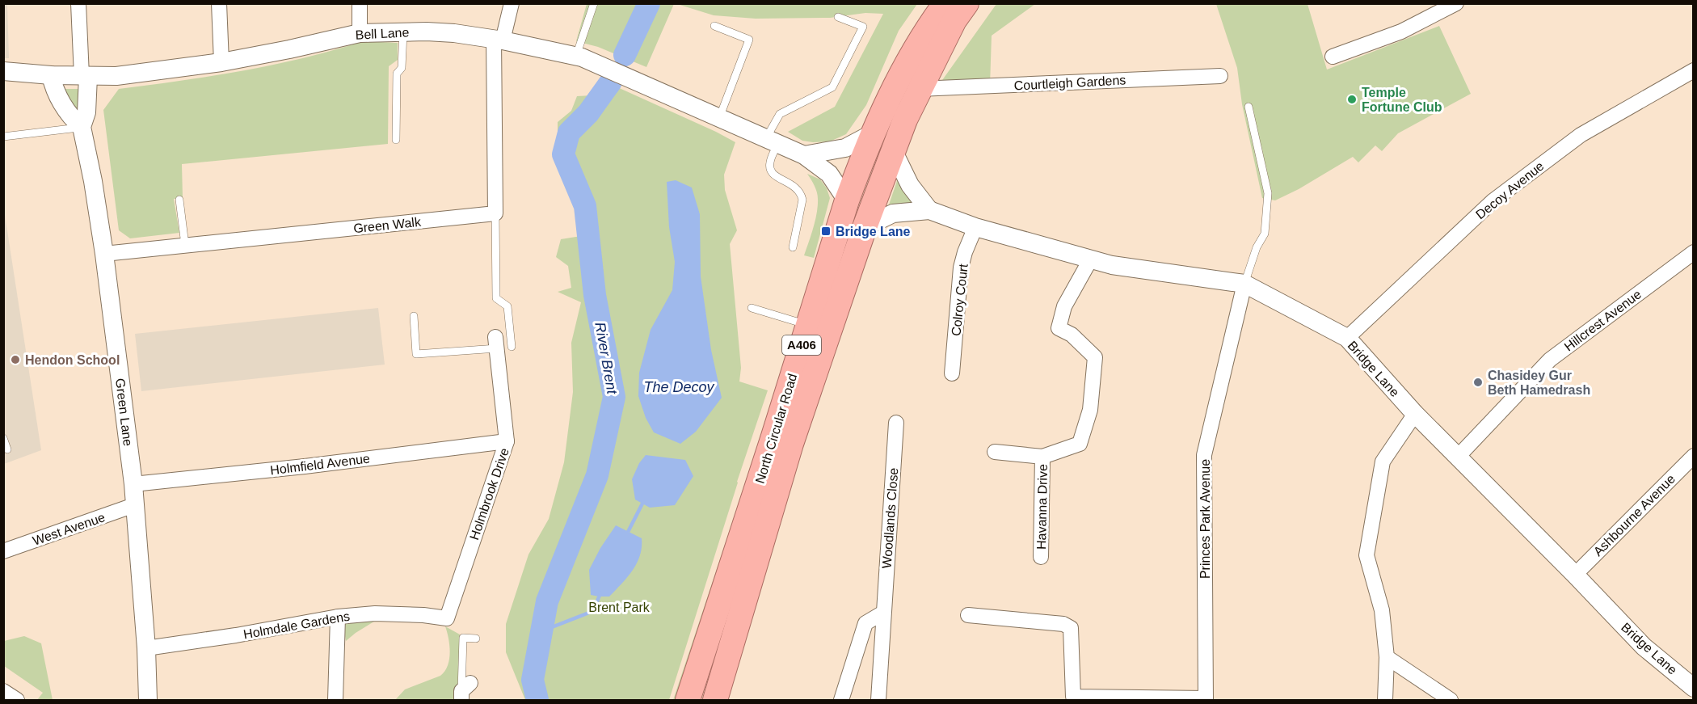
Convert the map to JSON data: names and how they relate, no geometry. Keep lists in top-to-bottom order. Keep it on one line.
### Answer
{"streets":{"highway":["A406","North Circular Road"],"street":["Bell Lane","Courtleigh Gardens","Decoy Avenue","Green Walk","Colroy Court","Hillcrest Avenue","Bridge Lane","Green Lane","Holmfield Avenue","Holmbrook Drive","Havanna Drive","Ashbourne Avenue","Woodlands Close","Princes Park Avenue","West Avenue","Holmdale Gardens"]},"crossings":[["Bell Lane","Green Lane"],["Courtleigh Gardens","North Circular Road"],["Decoy Avenue","Bridge Lane"],["Green Walk","Green Lane"],["Colroy Court","Bridge Lane"],["Hillcrest Avenue","Bridge Lane"],["Bridge Lane","North Circular Road"],["Bridge Lane","Havanna Drive"],["Bridge Lane","Ashbourne Avenue"],["Bridge Lane","Princes Park Avenue"],["Green Lane","Holmfield Avenue"],["Green Lane","West Avenue"],["Green Lane","Holmdale Gardens"],["Holmfield Avenue","Holmbrook Drive"],["Holmbrook Drive","Holmdale Gardens"]],"water":["River Brent","The Decoy"],"parks":["Brent Park"],"places":{"other":["Temple Fortune Club","Hendon School","Chasidey Gur Beth Hamedrash"],"transit":["Bridge Lane"]}}
